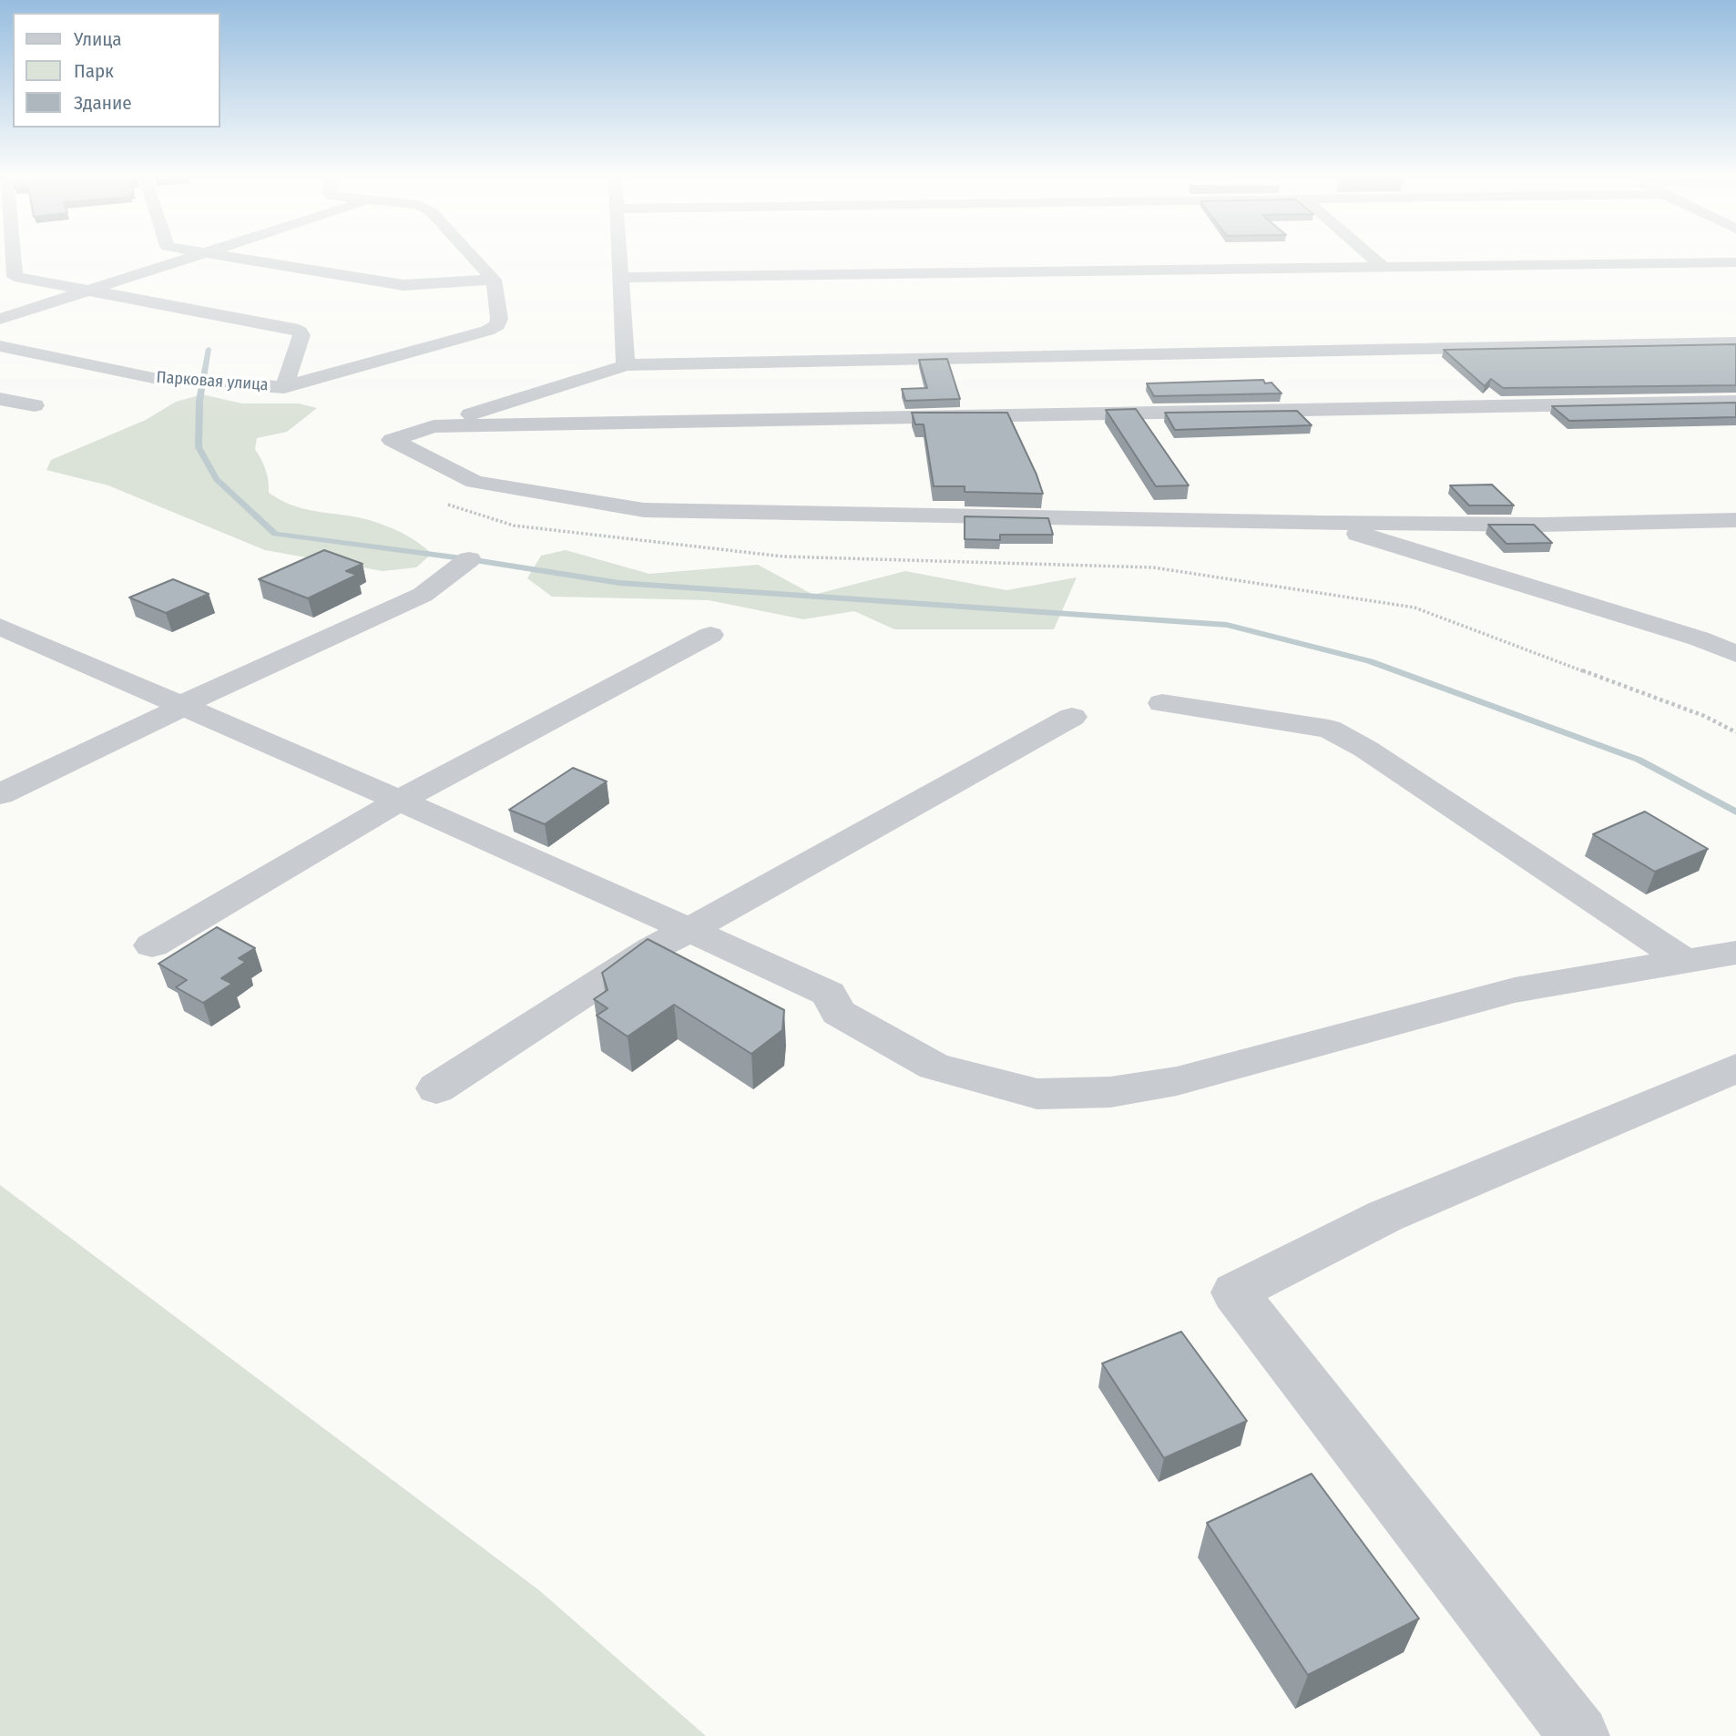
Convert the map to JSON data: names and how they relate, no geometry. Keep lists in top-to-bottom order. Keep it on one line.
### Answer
{"streets":{"street":["Парковая улица"]},"legend":["Улица","Парк","Здание"]}
